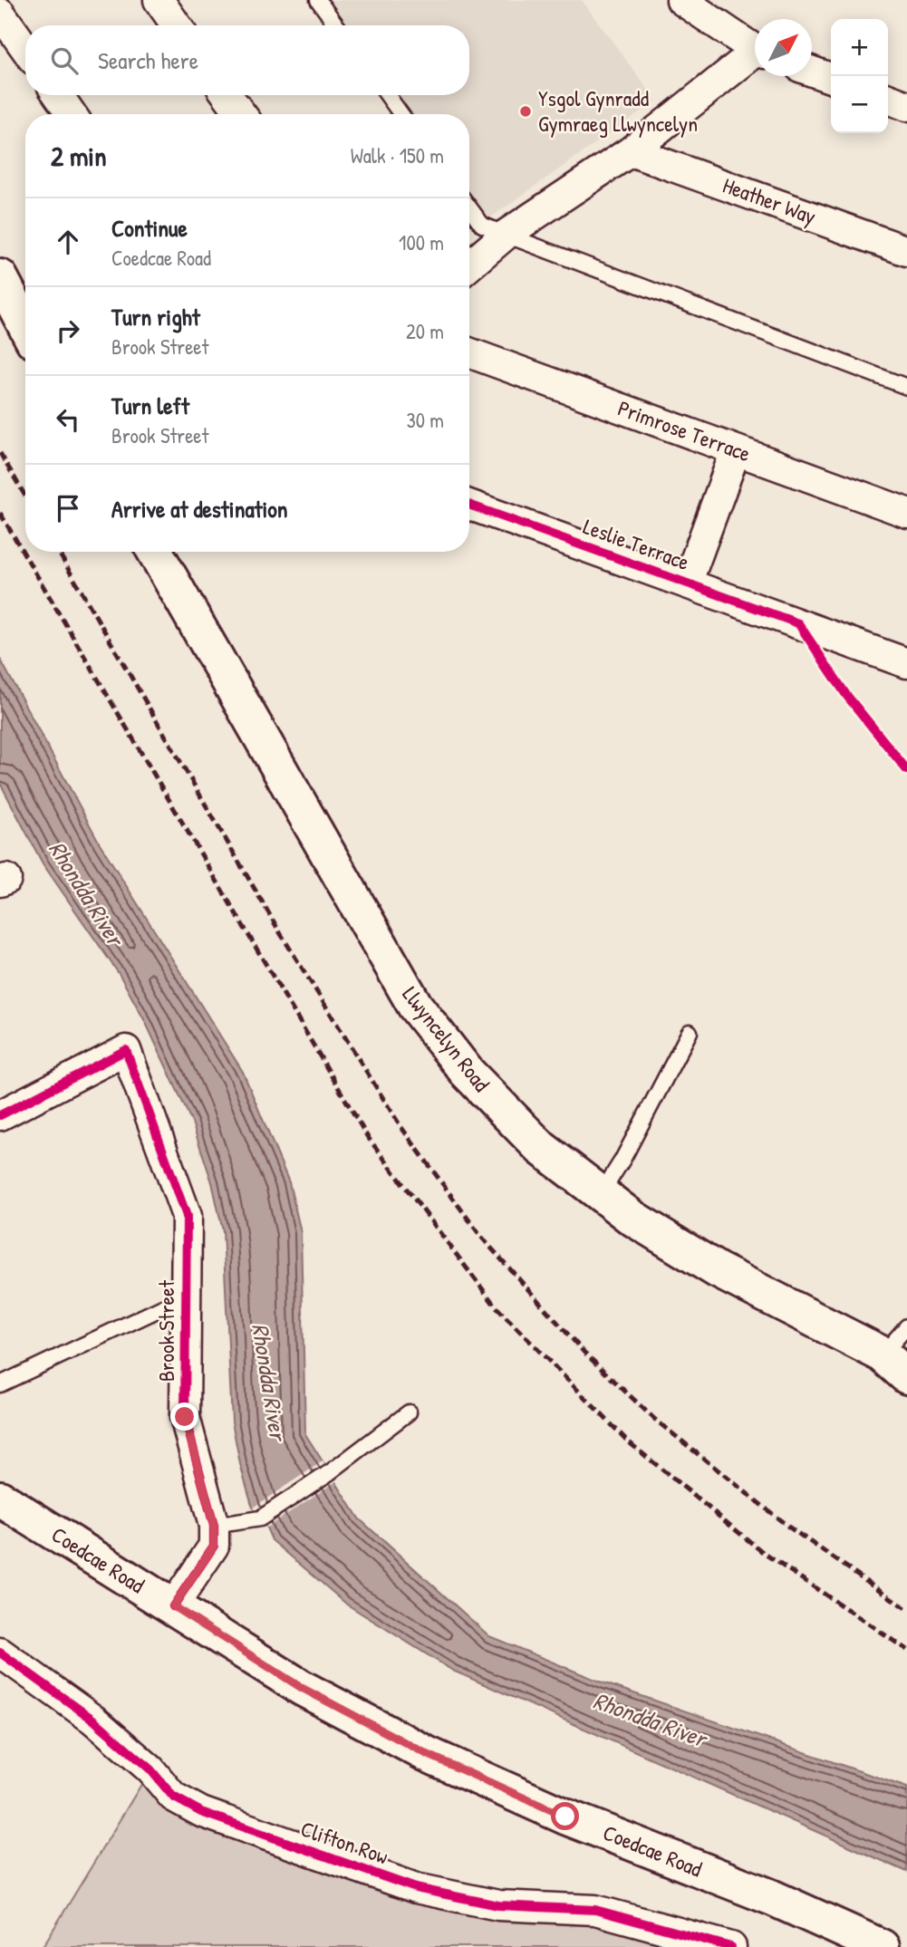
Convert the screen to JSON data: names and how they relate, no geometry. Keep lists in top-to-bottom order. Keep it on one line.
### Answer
{"streets":{"main road":["Llwyncelyn Road","Coedcae Road"],"street":["Heather Way","Primrose Terrace","Leslie Terrace","Brook Street","Clifton Row"]},"crossings":[["Brook Street","Coedcae Road"]],"water":["Rhondda River"],"places":["Ysgol Gynradd Gymraeg Llwyncelyn"],"north":"top right","page":{"map_buttons":["+","−"],"search":"Search here","heading":["2 min","Walk · 150 m"],"list":[["Continue","Coedcae Road","100 m"],["Turn right","Brook Street","20 m"],["Turn left","Brook Street","30 m"],"Arrive at destination"]}}
